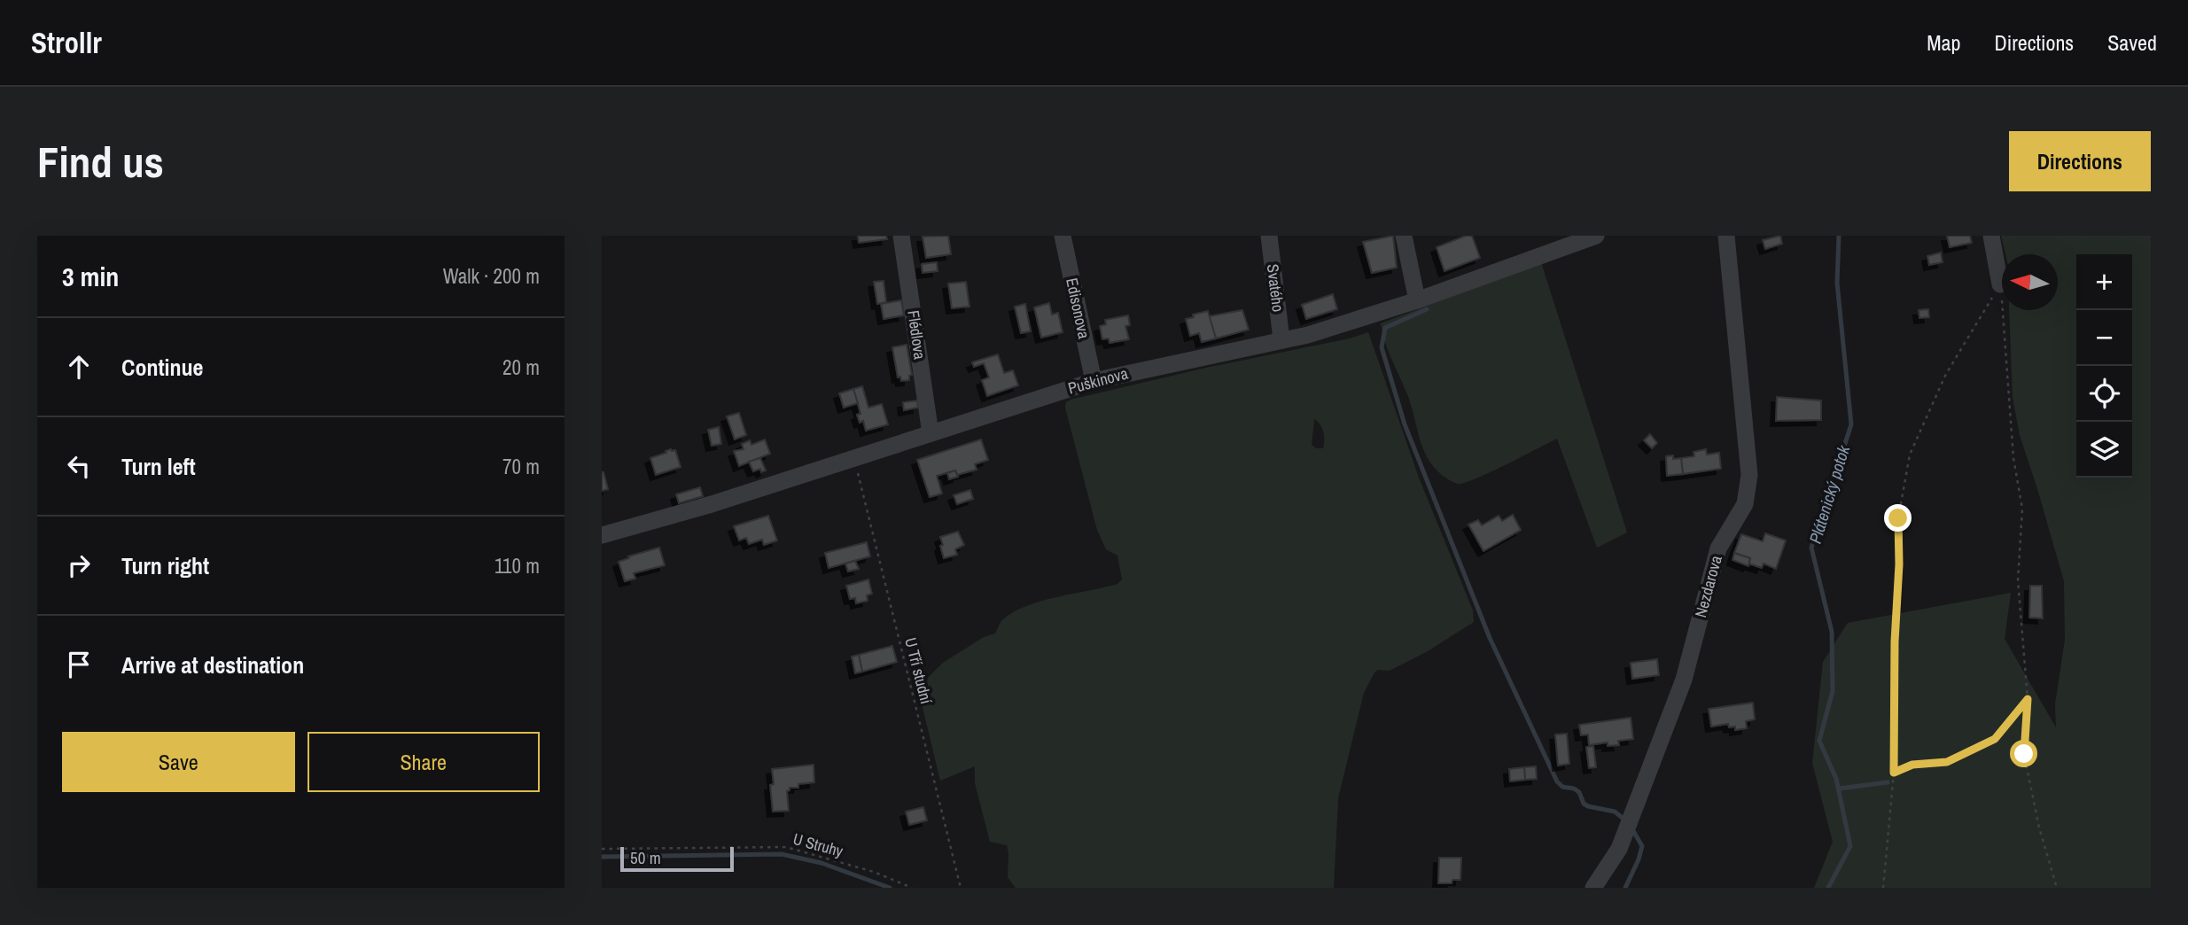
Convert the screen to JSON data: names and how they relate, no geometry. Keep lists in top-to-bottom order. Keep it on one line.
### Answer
{"streets":{"street":["Svatého","Edisonova","Flédlova","Puškinova","Nezdarova"],"path":["U Tří studní","U Struhy"]},"crossings":[["Svatého","Puškinova"],["Edisonova","Puškinova"],["Flédlova","Puškinova"],["Puškinova","U Tří studní"]],"water":["Plátenický potok"],"scale_bar":"50 m","north":"left","page":{"header":"Strollr","nav":["Map","Directions","Saved"],"buttons":["Directions",["Save","Share"]],"title":"Find us","heading":["3 min","Walk · 200 m"],"map_buttons":["+","−"],"list":[["Continue","20 m"],["Turn left","70 m"],["Turn right","110 m"],"Arrive at destination"],"scale":"50 m"}}
